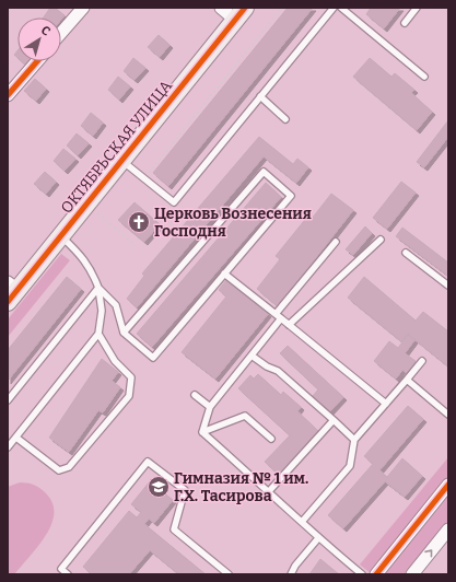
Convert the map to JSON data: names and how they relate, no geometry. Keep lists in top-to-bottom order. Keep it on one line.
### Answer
{"streets":{"street":["ОКТЯБРЬСКАЯ УЛИЦА"]},"places":{"church":["Церковь Вознесения Господня"],"school or university":["Гимназия № 1 им. Г.Х. Тасирова"]},"north":"top right"}
